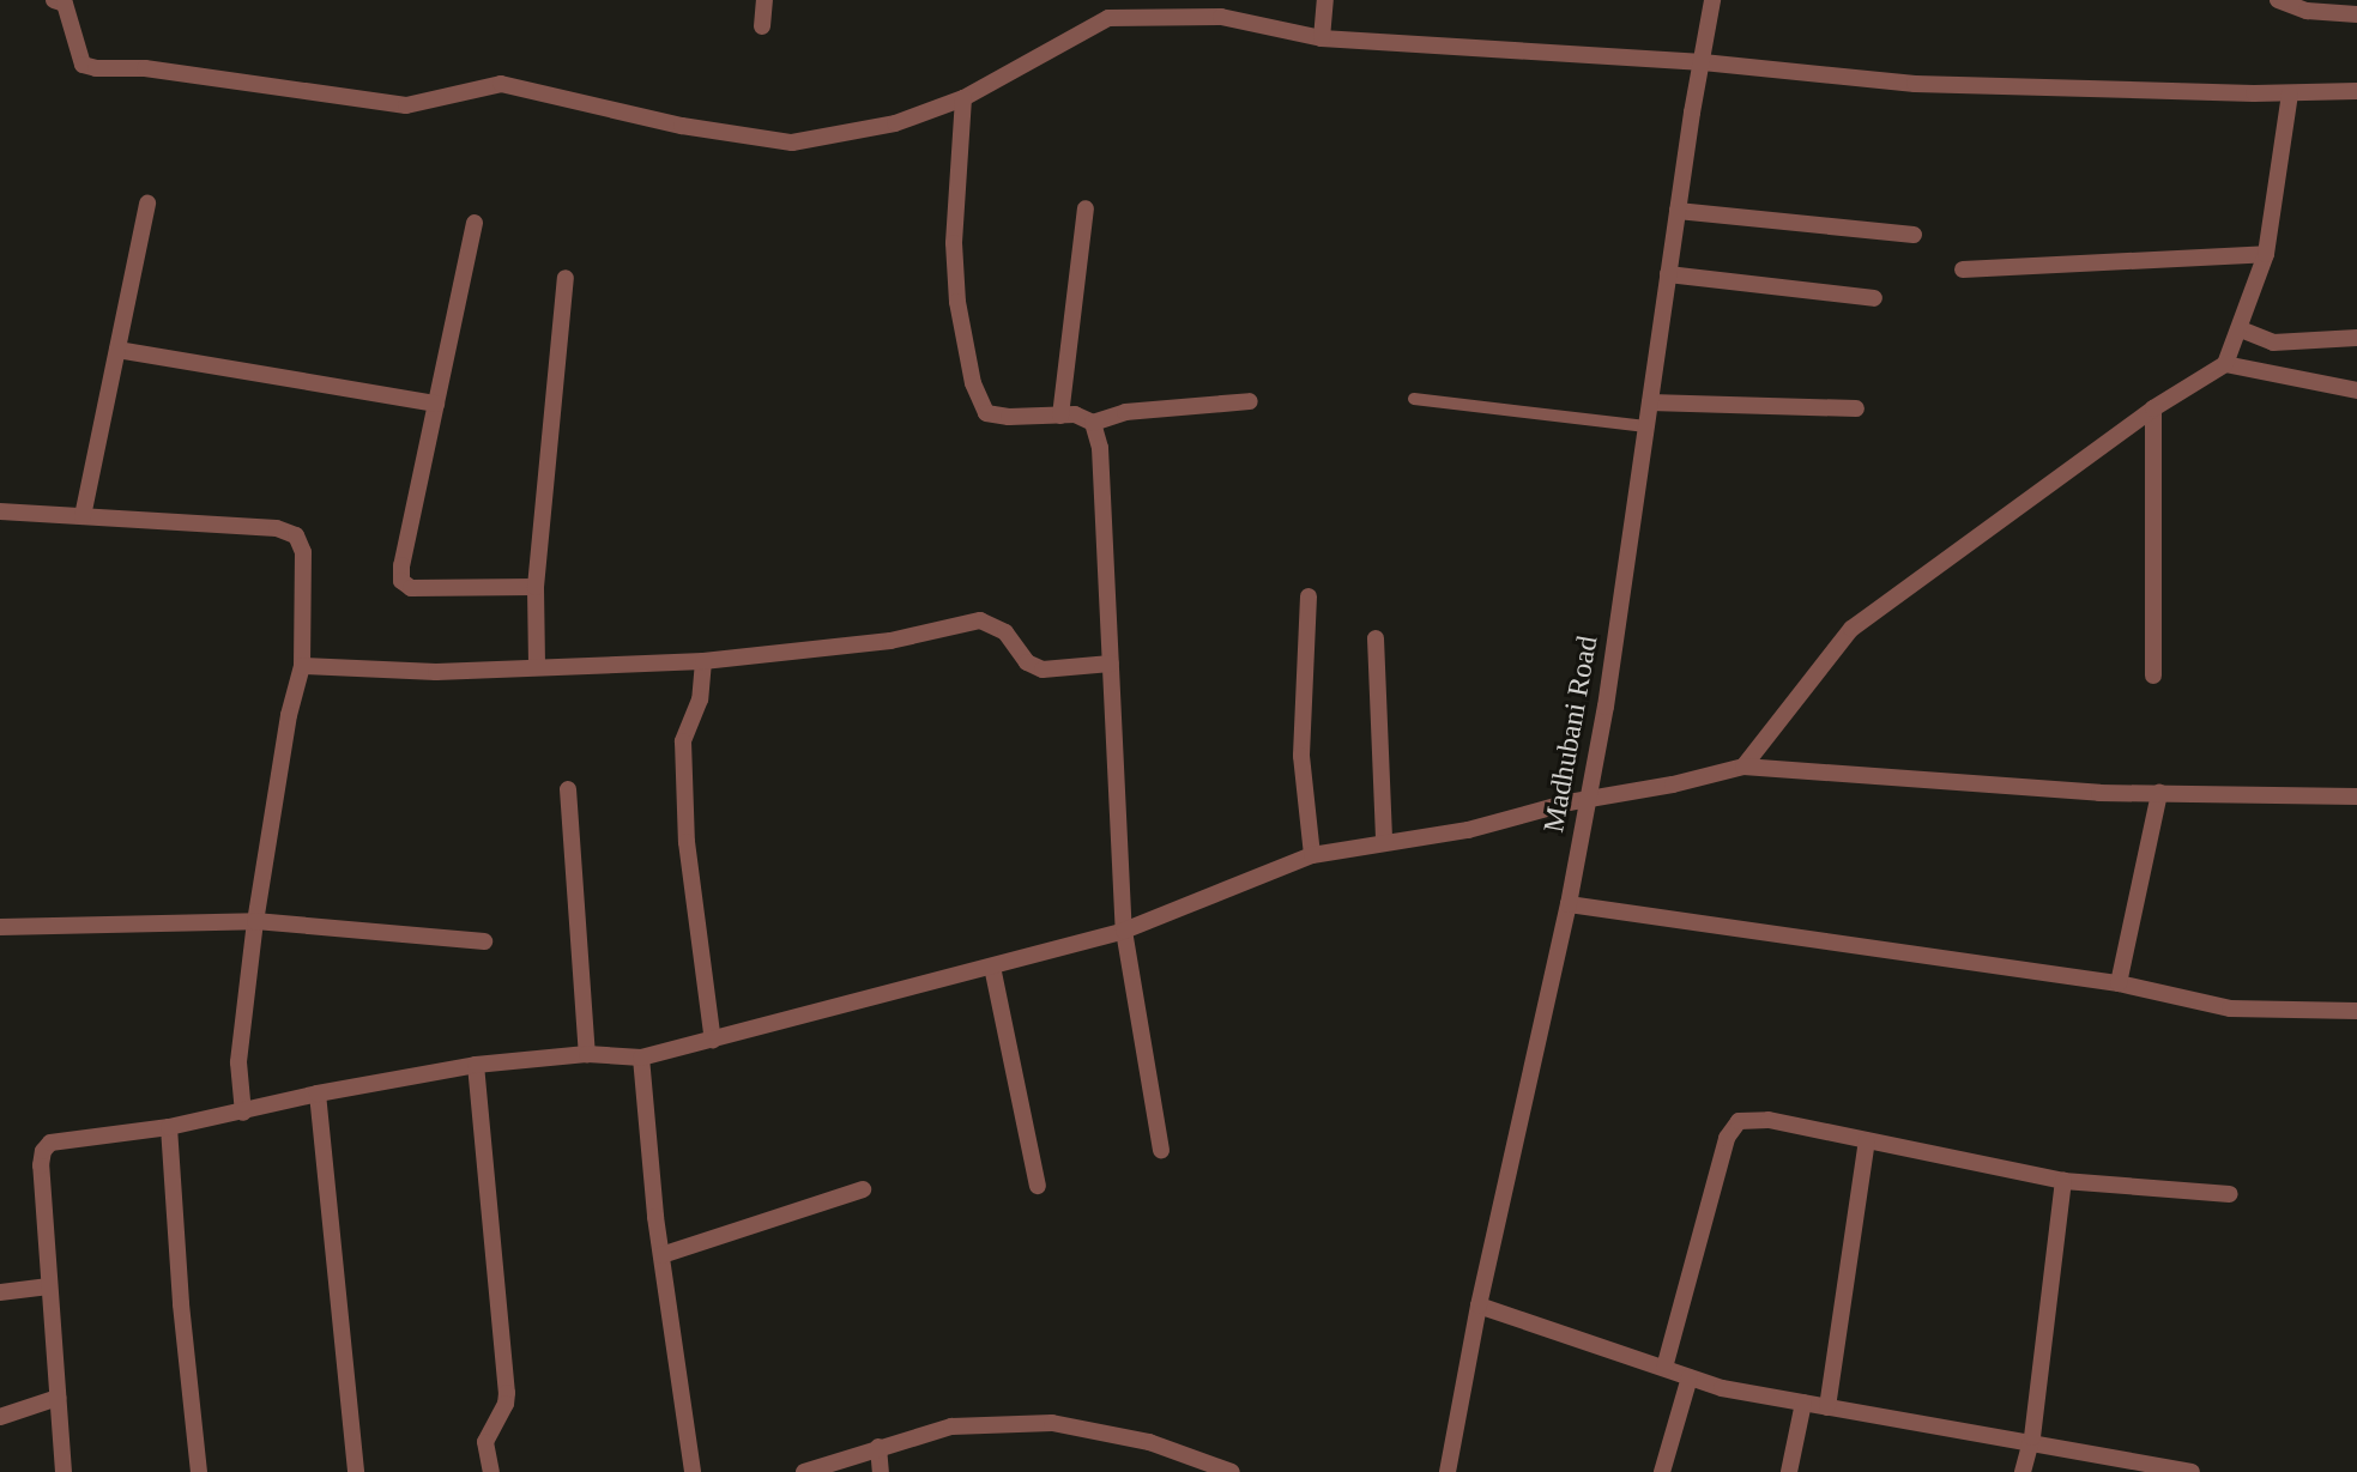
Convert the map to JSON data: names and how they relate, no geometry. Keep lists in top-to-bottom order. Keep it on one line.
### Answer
{"streets":{"street":["Madhubani Road"]}}
